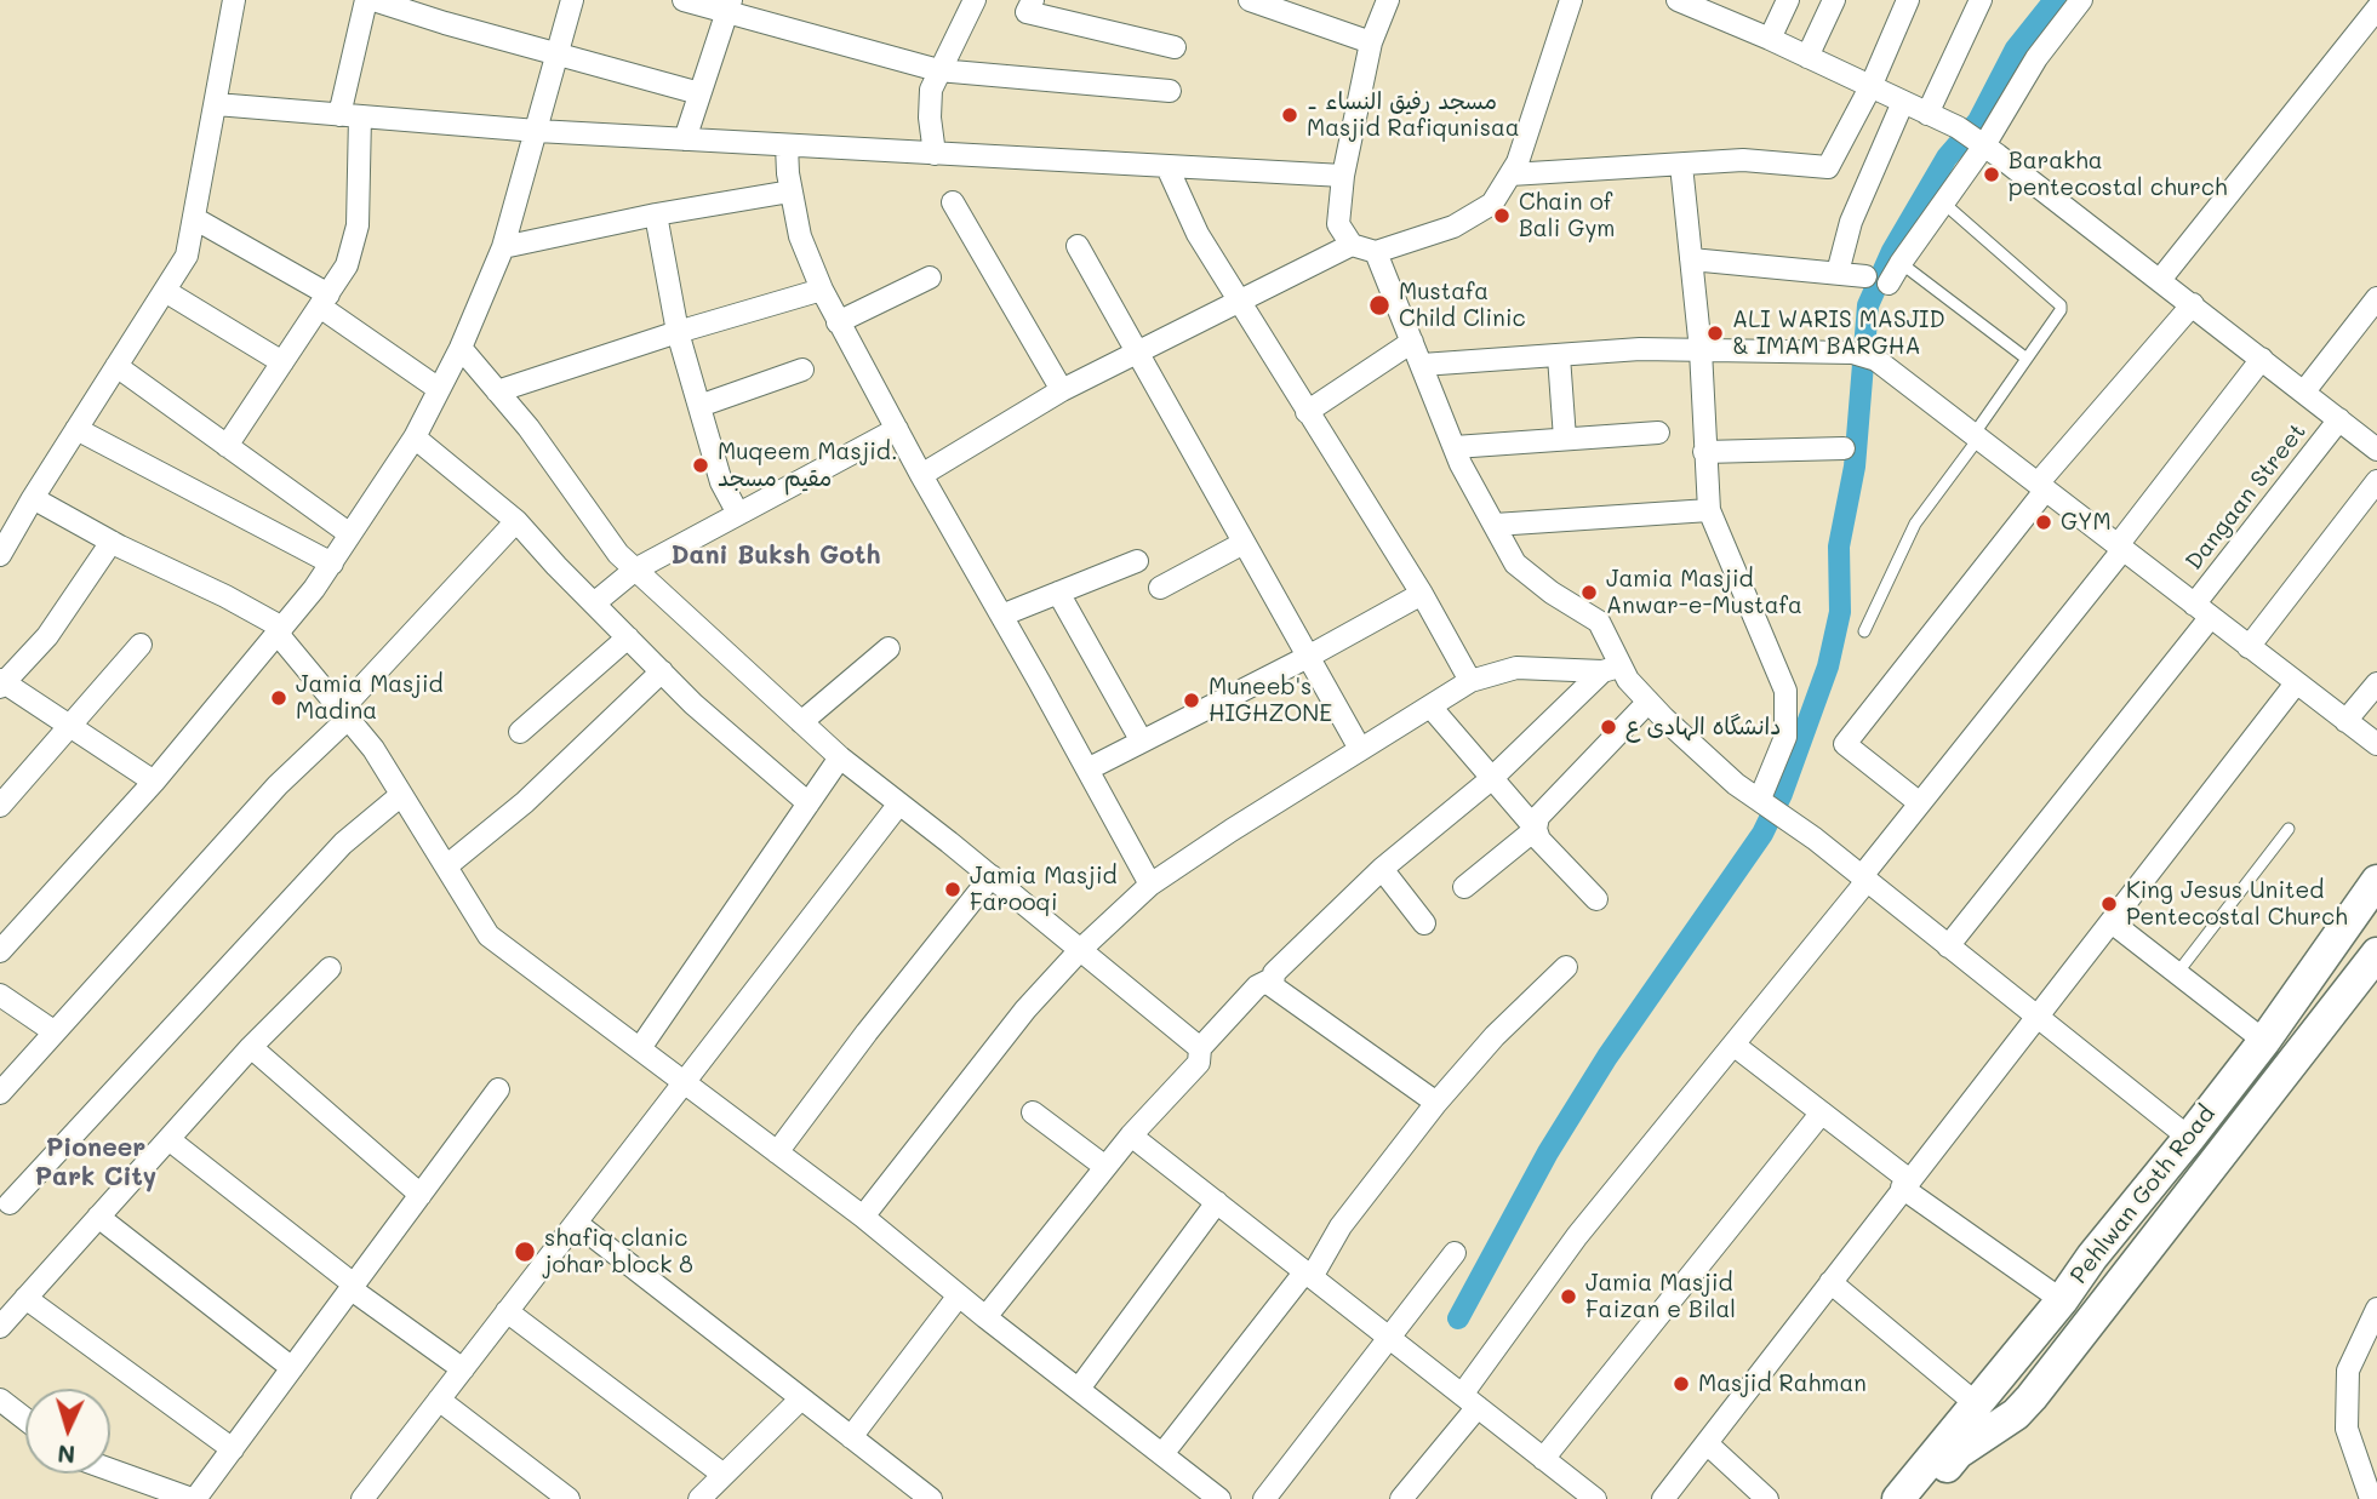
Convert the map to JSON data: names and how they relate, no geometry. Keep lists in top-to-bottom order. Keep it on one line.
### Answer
{"streets":{"main road":["Pehlwan Goth Road"],"street":["Dangaan Street"]},"districts":["Dani Buksh Goth","Pioneer Park City"],"places":["مسجد رفیق النساء ۔ Masjid Rafiqunisaa","Barakha pentecostal church","Chain of Bali Gym","Mustafa Child Clinic","ALI WARIS MASJID & IMAM BARGHA","Muqeem Masjid. مقیم مسجد","GYM","Jamia Masjid Anwar-e-Mustafa","Jamia Masjid Madina","Muneeb's HIGHZONE","دانشگاہ الہادی ع","Jamia Masjid Farooqi","King Jesus United Pentecostal Church","shafiq clanic johar block 8","Jamia Masjid Faizan e Bilal","Masjid Rahman"],"north":"bottom"}
